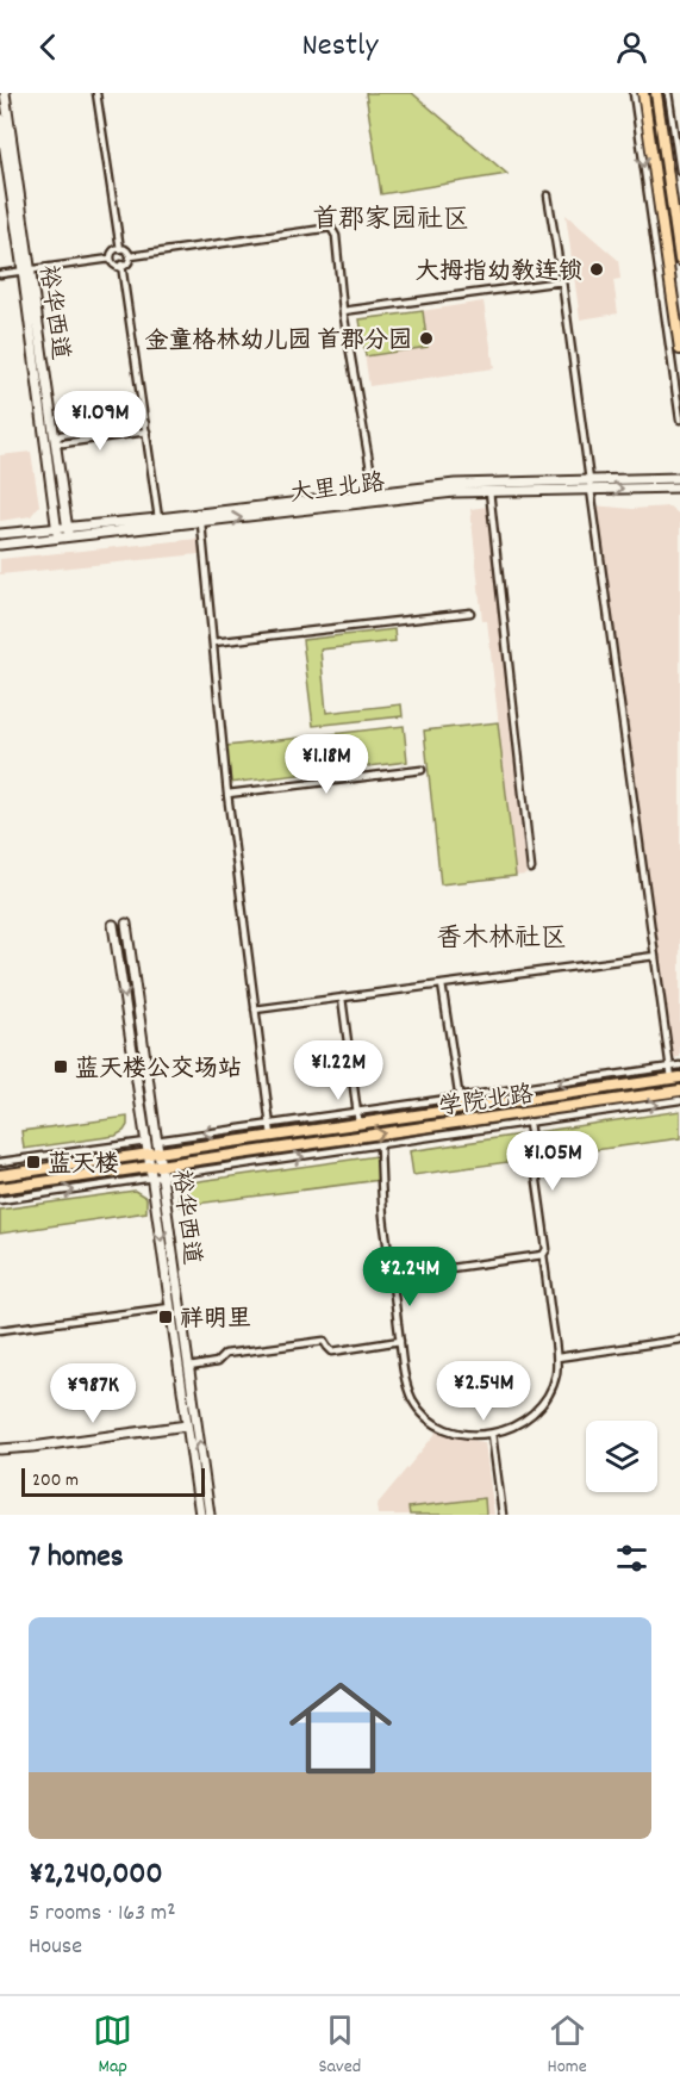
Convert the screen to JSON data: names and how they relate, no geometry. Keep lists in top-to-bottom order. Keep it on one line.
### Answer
{"streets":{"main road":["裕华西道","大里北路","学院北路"]},"crossings":[["裕华西道","大里北路"],["裕华西道","学院北路"]],"districts":["首郡家园社区","香木林社区"],"places":{"other":["大拇指幼教连锁","金童格林幼儿园 首郡分园"],"transit":["蓝天楼公交场站","蓝天楼","祥明里"]},"scale_bar":"200 m","page":{"header":"Nestly","price":["¥1.09M","¥1.18M","¥1.22M","¥1.05M","¥2.24M","¥2.54M","¥987K"],"scale":"200 m","heading":"7 homes","list":[{"name":"¥2,240,000","note":"5 rooms · 163 m² · House"}],"tabs":["Map","Saved","Home"]}}
